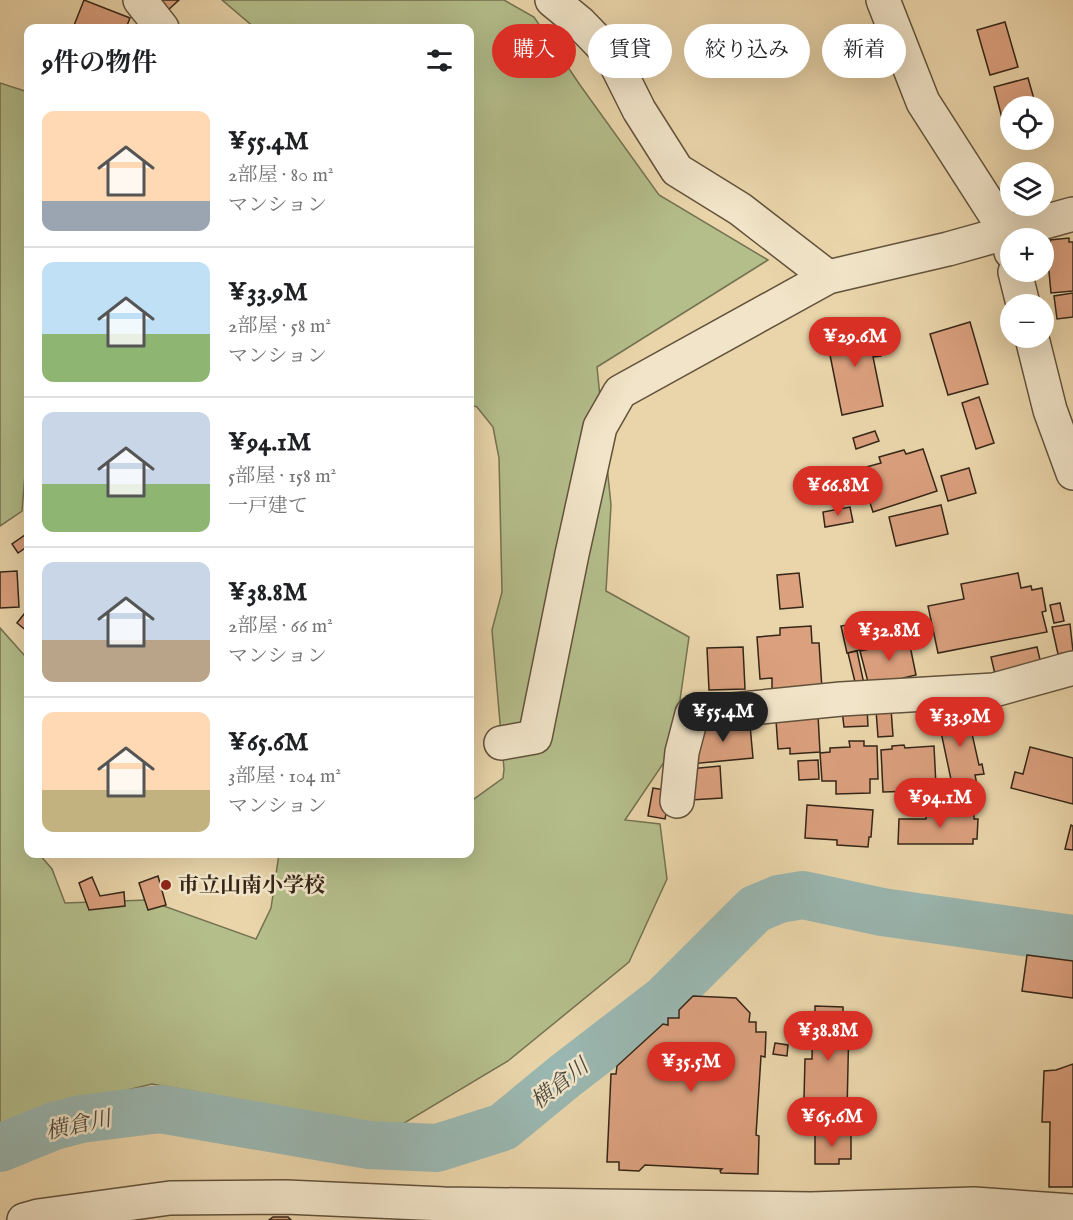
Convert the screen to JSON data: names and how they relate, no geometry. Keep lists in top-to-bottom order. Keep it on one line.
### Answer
{"water":["横倉川"],"places":["市立山南小学校"],"page":{"chip":["購入","賃貸","絞り込み","新着"],"heading":"9件の物件","map_buttons":["+","−"],"list":[{"name":"¥55.4M","note":"2部屋 · 80 m² · マンション"},{"name":"¥33.9M","note":"2部屋 · 58 m² · マンション"},{"name":"¥94.1M","note":"5部屋 · 158 m² · 一戸建て"},{"name":"¥38.8M","note":"2部屋 · 66 m² · マンション"},{"name":"¥65.6M","note":"3部屋 · 104 m² · マンション"}],"price":["¥29.6M","¥66.8M","¥32.8M","¥55.4M","¥33.9M","¥94.1M","¥38.8M","¥35.5M","¥65.6M"]}}
